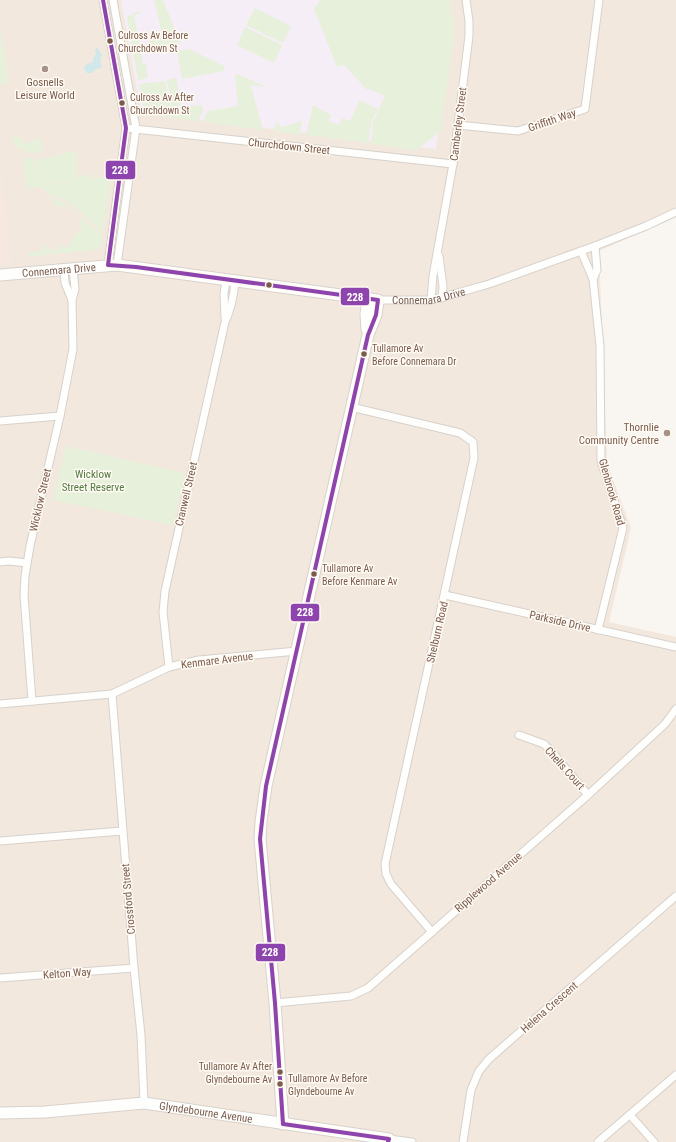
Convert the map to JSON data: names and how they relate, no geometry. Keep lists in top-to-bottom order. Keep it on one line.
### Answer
{"streets":{"street":["Griffith Way","Camberley Street","Churchdown Street","Connemara Drive","Glenbrook Road","Cranwell Street","Wicklow Street","Parkside Drive","Shelburn Road","Kenmare Avenue","Chells Court","Ripplewood Avenue","Crossford Street","Kelton Way","Helena Crescent","Glyndebourne Avenue"]},"crossings":[["Griffith Way","Camberley Street"],["Camberley Street","Churchdown Street"],["Camberley Street","Connemara Drive"],["Connemara Drive","Glenbrook Road"],["Connemara Drive","Cranwell Street"],["Connemara Drive","Wicklow Street"],["Glenbrook Road","Parkside Drive"],["Cranwell Street","Kenmare Avenue"],["Wicklow Street","Kenmare Avenue"],["Parkside Drive","Shelburn Road"],["Shelburn Road","Ripplewood Avenue"],["Kenmare Avenue","Crossford Street"],["Chells Court","Ripplewood Avenue"],["Crossford Street","Kelton Way"],["Crossford Street","Glyndebourne Avenue"]],"parks":["Wicklow Street Reserve"],"places":["Culross Av Before Churchdown St","Gosnells Leisure World","Culross Av After Churchdown St","Tullamore Av Before Connemara Dr","Thornlie Community Centre","Tullamore Av Before Kenmare Av","Tullamore Av After Glyndebourne Av","Tullamore Av Before Glyndebourne Av"],"lines":["transit line 228"]}
